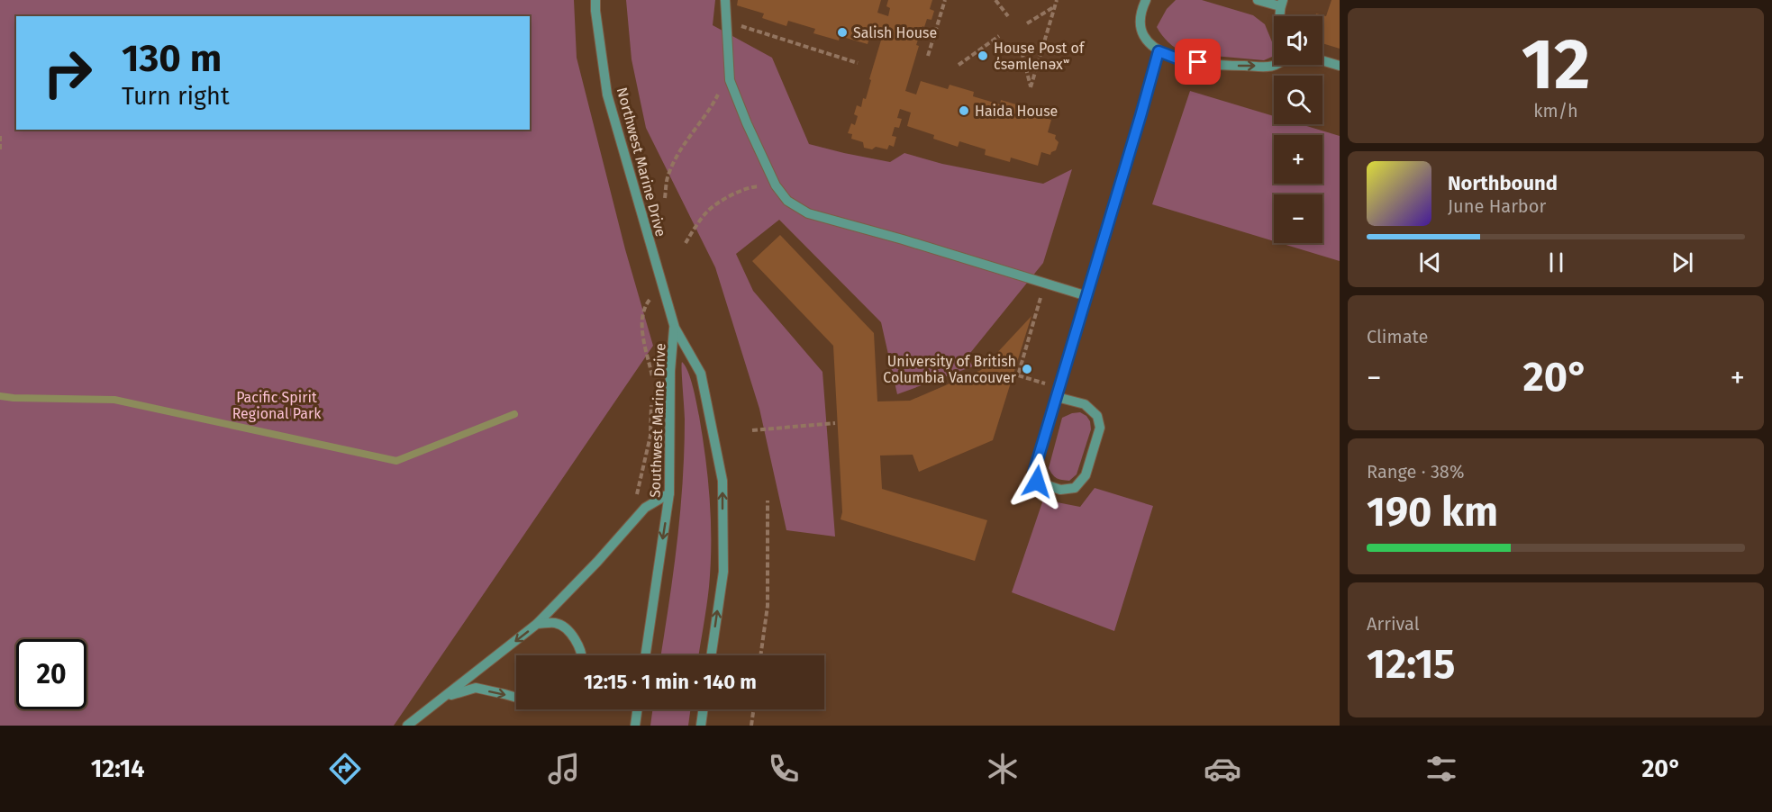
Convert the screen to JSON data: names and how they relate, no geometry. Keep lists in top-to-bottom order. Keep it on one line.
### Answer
{"streets":{"street":["Northwest Marine Drive","Southwest Marine Drive"]},"crossings":[["Northwest Marine Drive","Southwest Marine Drive"]],"parks":["Pacific Spirit Regional Park"],"places":["Salish House","House Post of c̓səmlenəxʷ","Haida House","University of British Columbia Vancouver"],"page":{"tile":[["12","km/h"],"Climate",["Range · 38%","190 km"],["Arrival","12:15"]],"map_buttons":["+","−"],"turn":["130 m","Turn right"],"song":["Northbound","June Harbor"],"heat":["−","20°","+"],"limit":"20","trip":"12:15 · 1 min · 140 m","tabs":["12:14","20°"]}}
